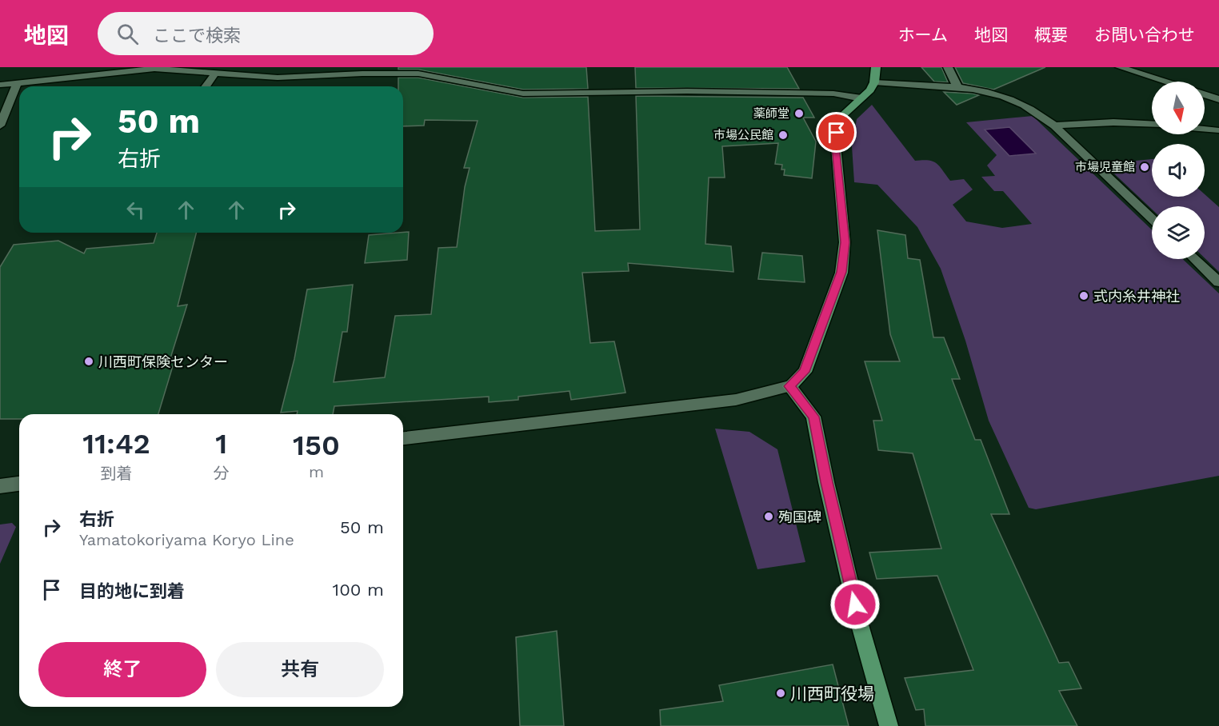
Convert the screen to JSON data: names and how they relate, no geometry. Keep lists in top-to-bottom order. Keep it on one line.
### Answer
{"places":["薬師堂","市場公民館","市場児童館","式内糸井神社","川西町保険センター","殉国碑","川西町役場"],"north":"bottom","page":{"header":"地図","search":"ここで検索","nav":["ホーム","地図","概要","お問い合わせ"],"turn":["50 m","右折"],"eta":["11:42","到着","1","分","150","m"],"list":[{"name":"右折","note":"Yamatokoriyama Koryo Line","value":"50 m"},{"name":"目的地に到着","value":"100 m"}],"buttons":["終了","共有"]}}
